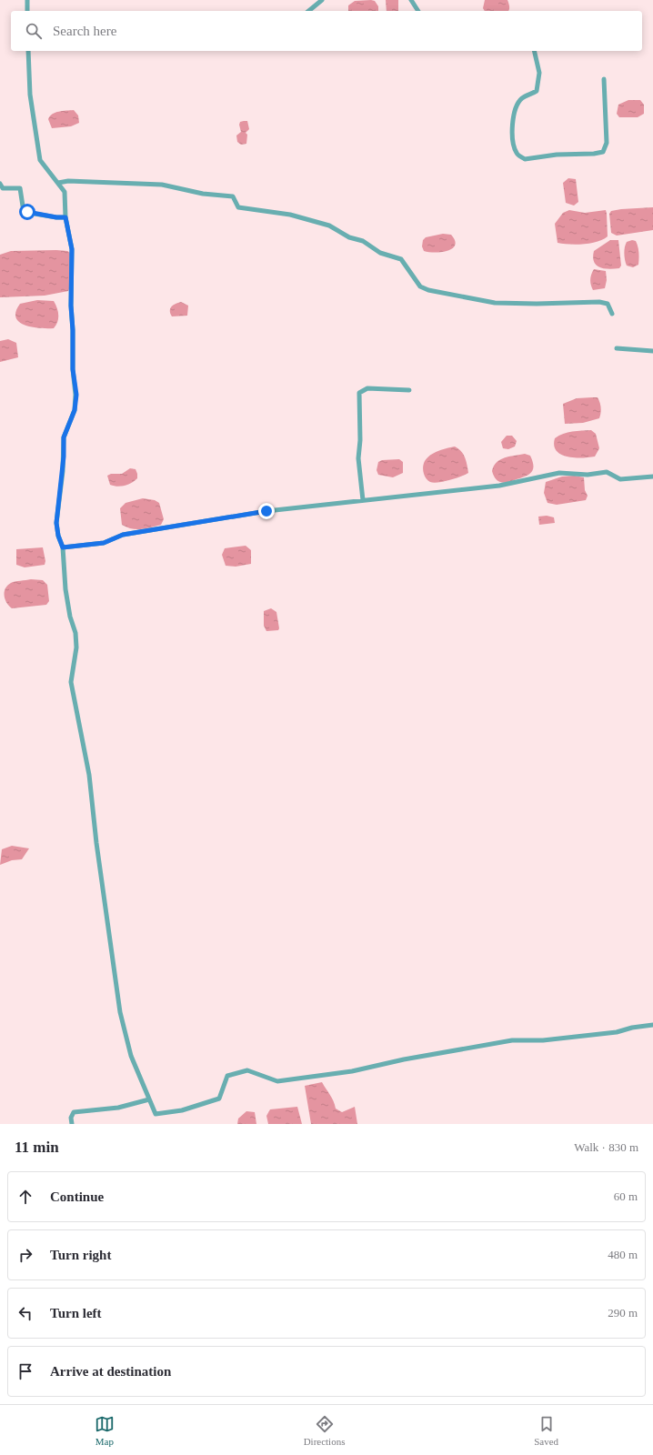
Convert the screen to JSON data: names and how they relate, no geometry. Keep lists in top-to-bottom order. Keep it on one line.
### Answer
{"page":{"search":"Search here","heading":["11 min","Walk · 830 m"],"list":[["Continue","60 m"],["Turn right","480 m"],["Turn left","290 m"],"Arrive at destination"],"nav":["Map","Directions","Saved"]}}
